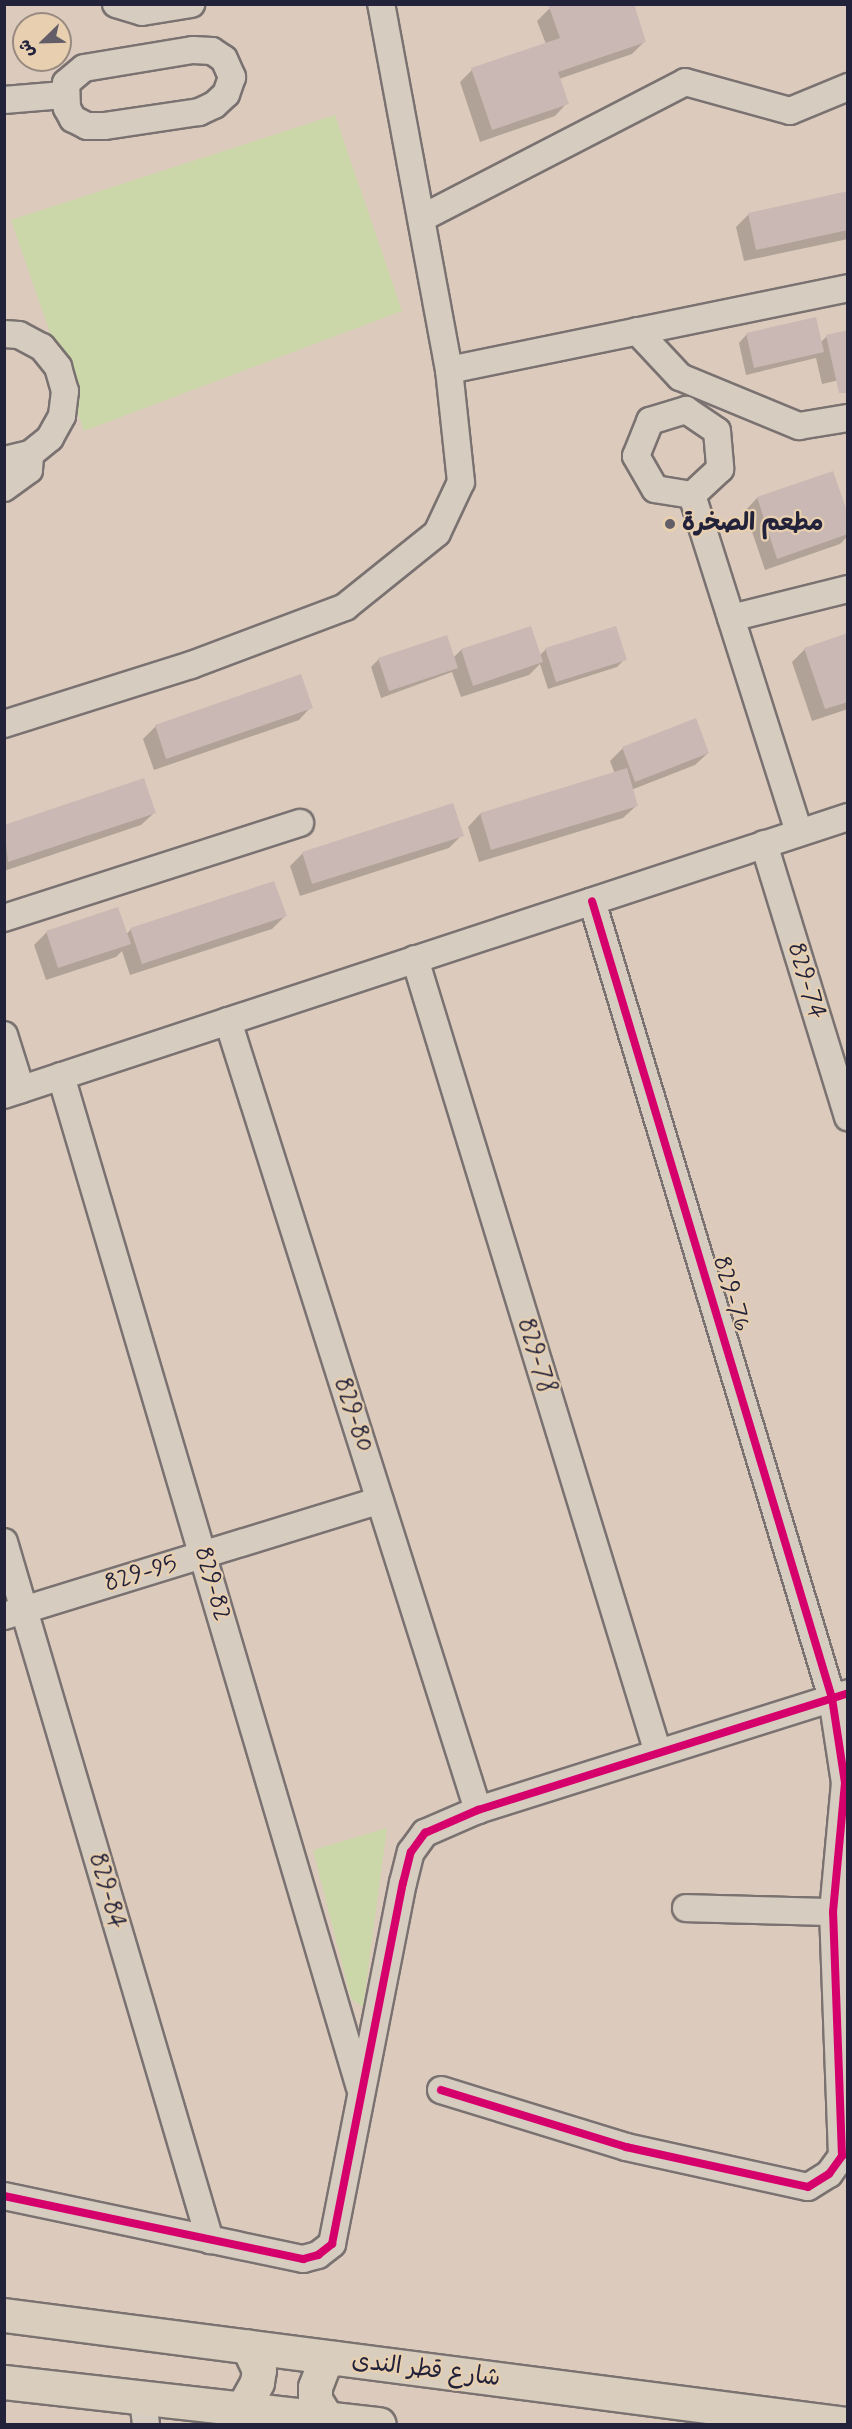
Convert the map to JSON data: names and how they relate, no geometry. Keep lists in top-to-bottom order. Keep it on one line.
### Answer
{"streets":{"main road":["شارع قطر الندى"],"street":["829-74","829-76","829-78","829-80","829-95","829-82","829-84"]},"crossings":[["829-80","829-95"],["829-95","829-82"],["829-95","829-84"]],"places":["مطعم الصخرة"],"north":"bottom left"}
